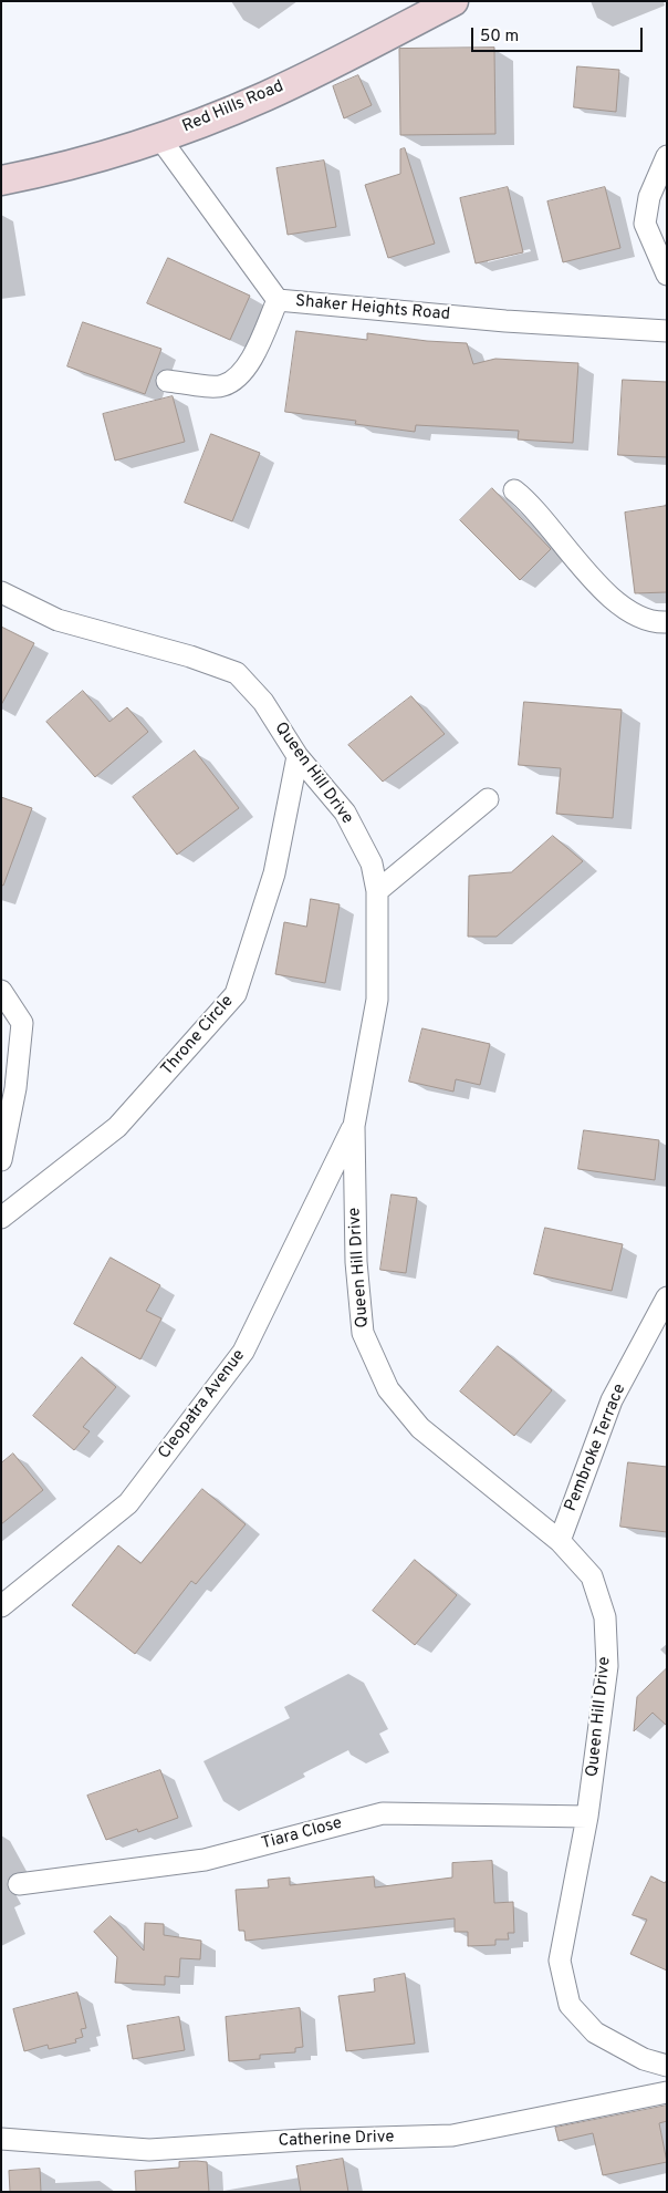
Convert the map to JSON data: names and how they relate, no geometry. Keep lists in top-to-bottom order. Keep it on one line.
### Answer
{"streets":{"main road":["Red Hills Road"],"street":["Shaker Heights Road","Queen Hill Drive","Throne Circle","Cleopatra Avenue","Pembroke Terrace","Tiara Close","Catherine Drive"]},"crossings":[["Red Hills Road","Shaker Heights Road"],["Queen Hill Drive","Throne Circle"],["Queen Hill Drive","Cleopatra Avenue"],["Queen Hill Drive","Pembroke Terrace"],["Queen Hill Drive","Tiara Close"]],"scale_bar":"50 m"}
